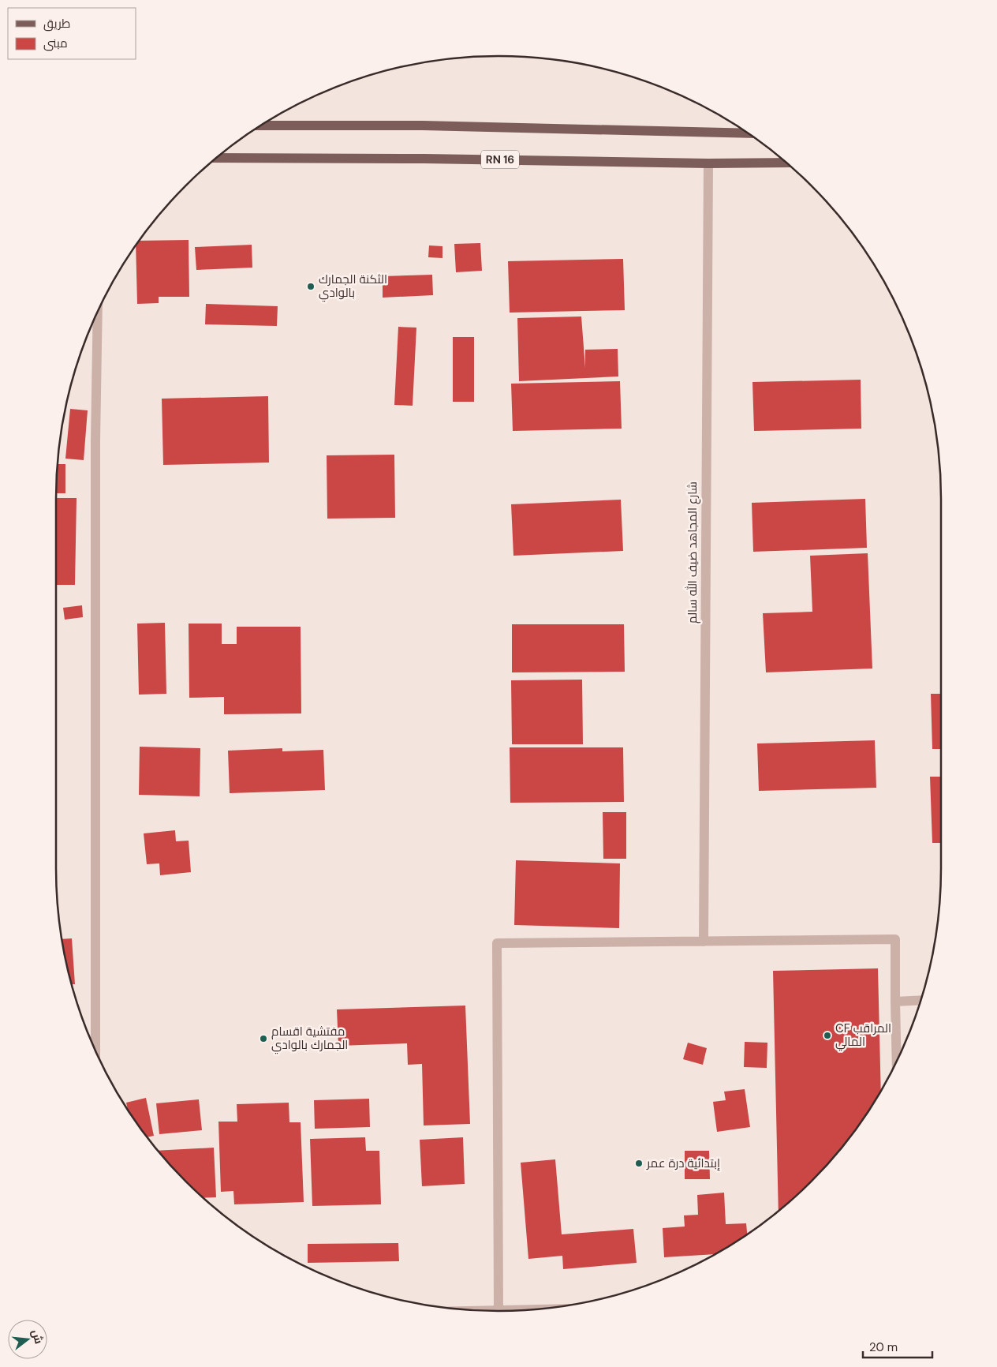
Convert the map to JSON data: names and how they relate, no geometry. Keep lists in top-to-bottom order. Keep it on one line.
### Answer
{"streets":{"main road":["RN 16"],"street":["شارع المجاهد ضيف الله سالم"]},"crossings":[["RN 16","شارع المجاهد ضيف الله سالم"]],"places":["الثكنة الجمارك بالوادي","CF المراقب المالي","مفتشية اقسام الجمارك بالوادي","إبتدائية درة عمر"],"legend":["طريق","مبنى"],"scale_bar":"20 m","north":"right"}
